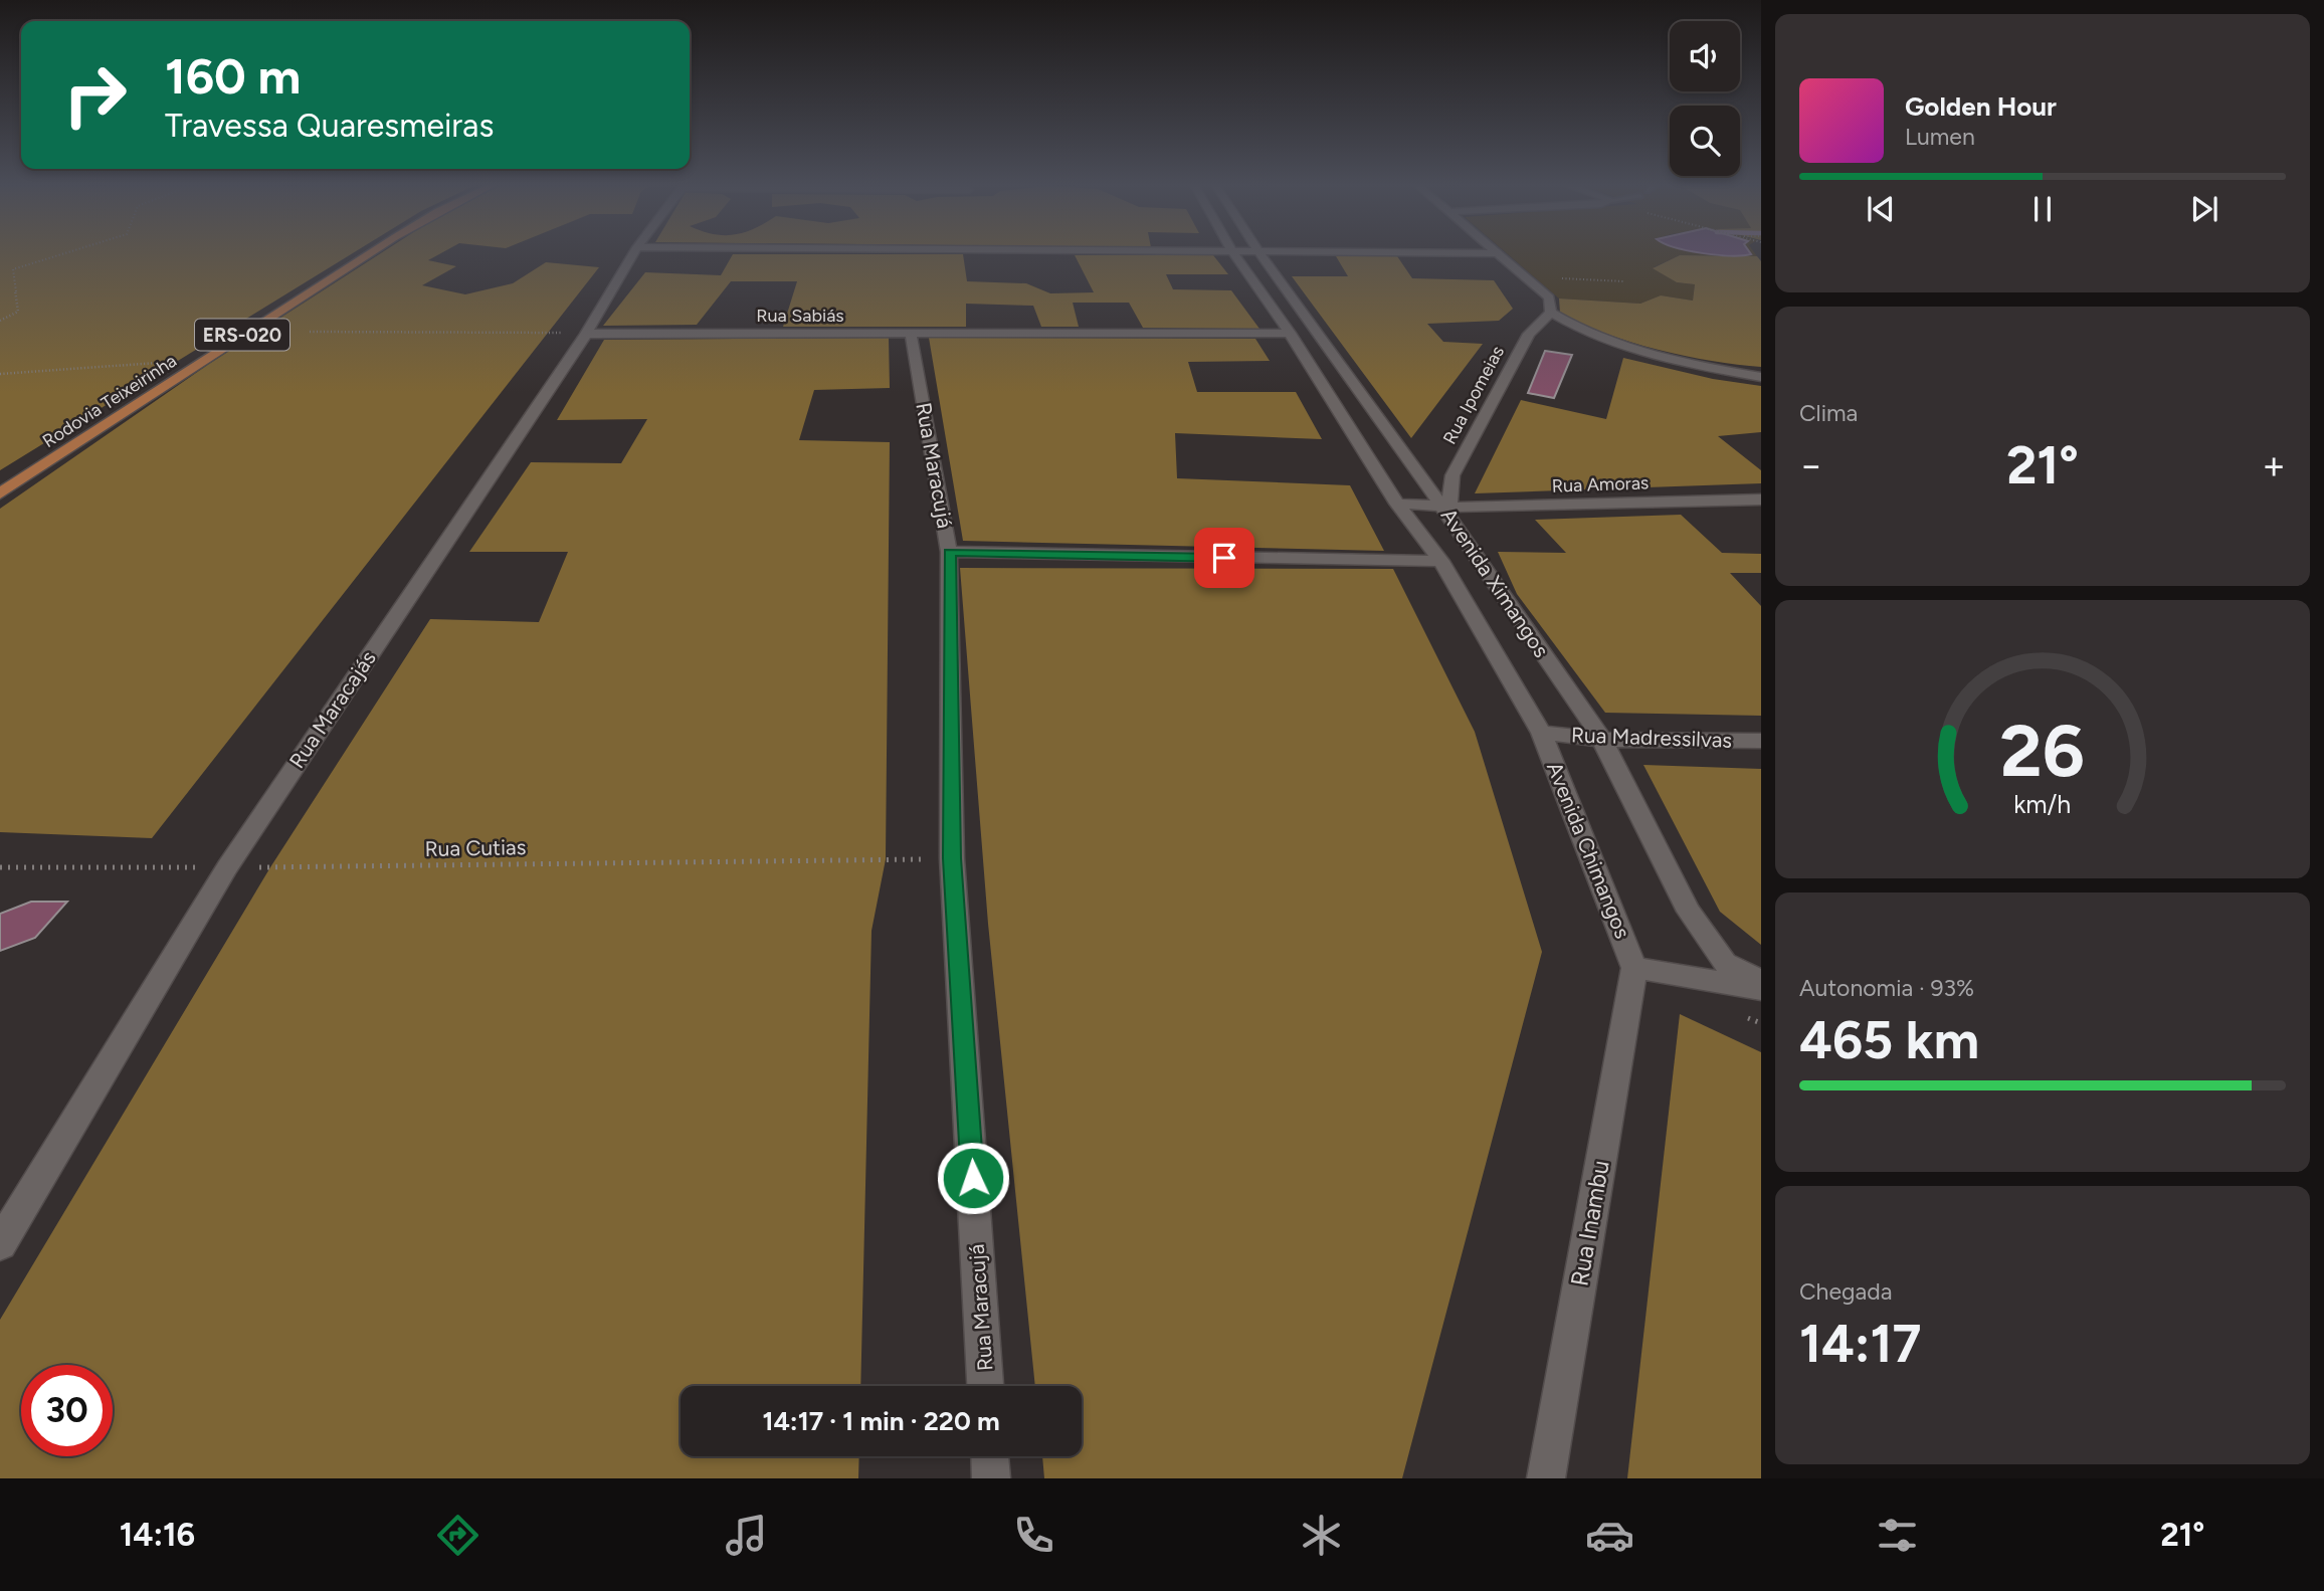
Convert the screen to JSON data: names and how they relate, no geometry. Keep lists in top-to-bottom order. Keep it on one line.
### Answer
{"streets":{"main road":["ERS-020","Rodovia Teixeirinha"],"street":["Rua Sabiás","Rua Ipomeias","Rua Maracujá","Rua Amoras","Avenida Ximangos","Rua Maracajás","Rua Madressilvas","Avenida Chimangos","Rua Inambu"],"path":["Rua Cutias"]},"crossings":[["Rua Sabiás","Rua Maracujá"],["Rua Sabiás","Avenida Ximangos"],["Rua Sabiás","Rua Maracajás"],["Rua Ipomeias","Rua Amoras"],["Rua Ipomeias","Avenida Ximangos"],["Rua Maracujá","Rua Cutias"],["Rua Amoras","Avenida Ximangos"],["Avenida Ximangos","Rua Madressilvas"],["Avenida Ximangos","Avenida Chimangos"],["Rua Maracajás","Rua Cutias"],["Rua Madressilvas","Avenida Chimangos"],["Avenida Chimangos","Rua Inambu"]],"page":{"turn":["160 m","Travessa Quaresmeiras"],"song":["Golden Hour","Lumen"],"tile":["Clima",["Autonomia · 93%","465 km"],["Chegada","14:17"]],"heat":["−","21°","+"],"limit":"30","trip":"14:17 · 1 min · 220 m","tabs":["14:16","21°"],"gauge":["26","km/h"]}}
